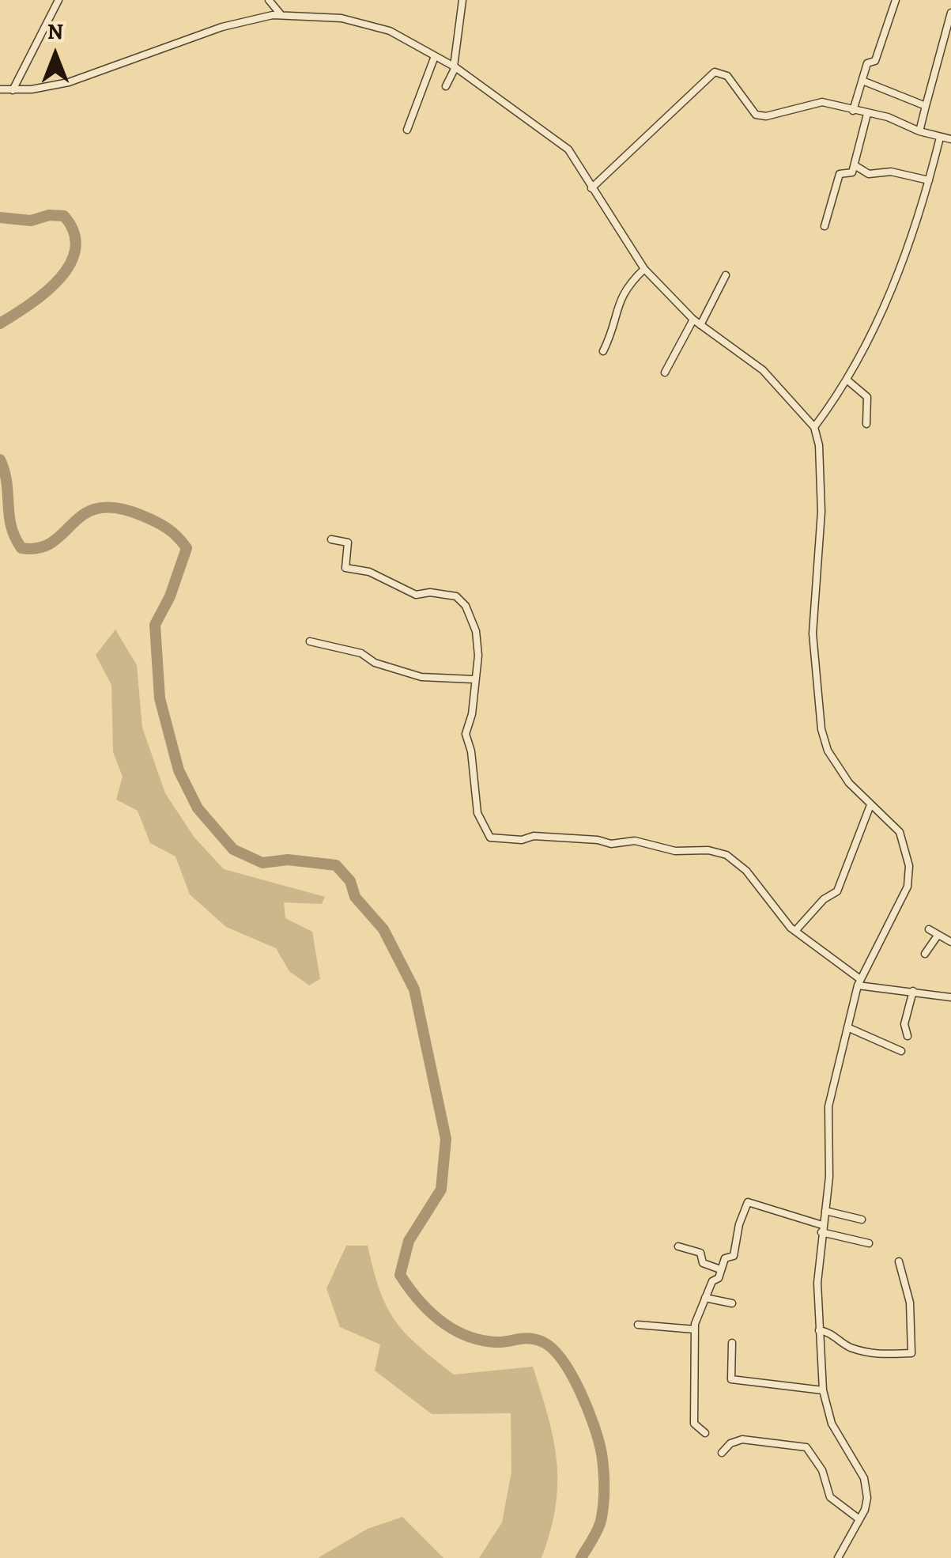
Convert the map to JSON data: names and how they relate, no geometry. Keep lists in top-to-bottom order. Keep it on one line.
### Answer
{"north":"top"}
